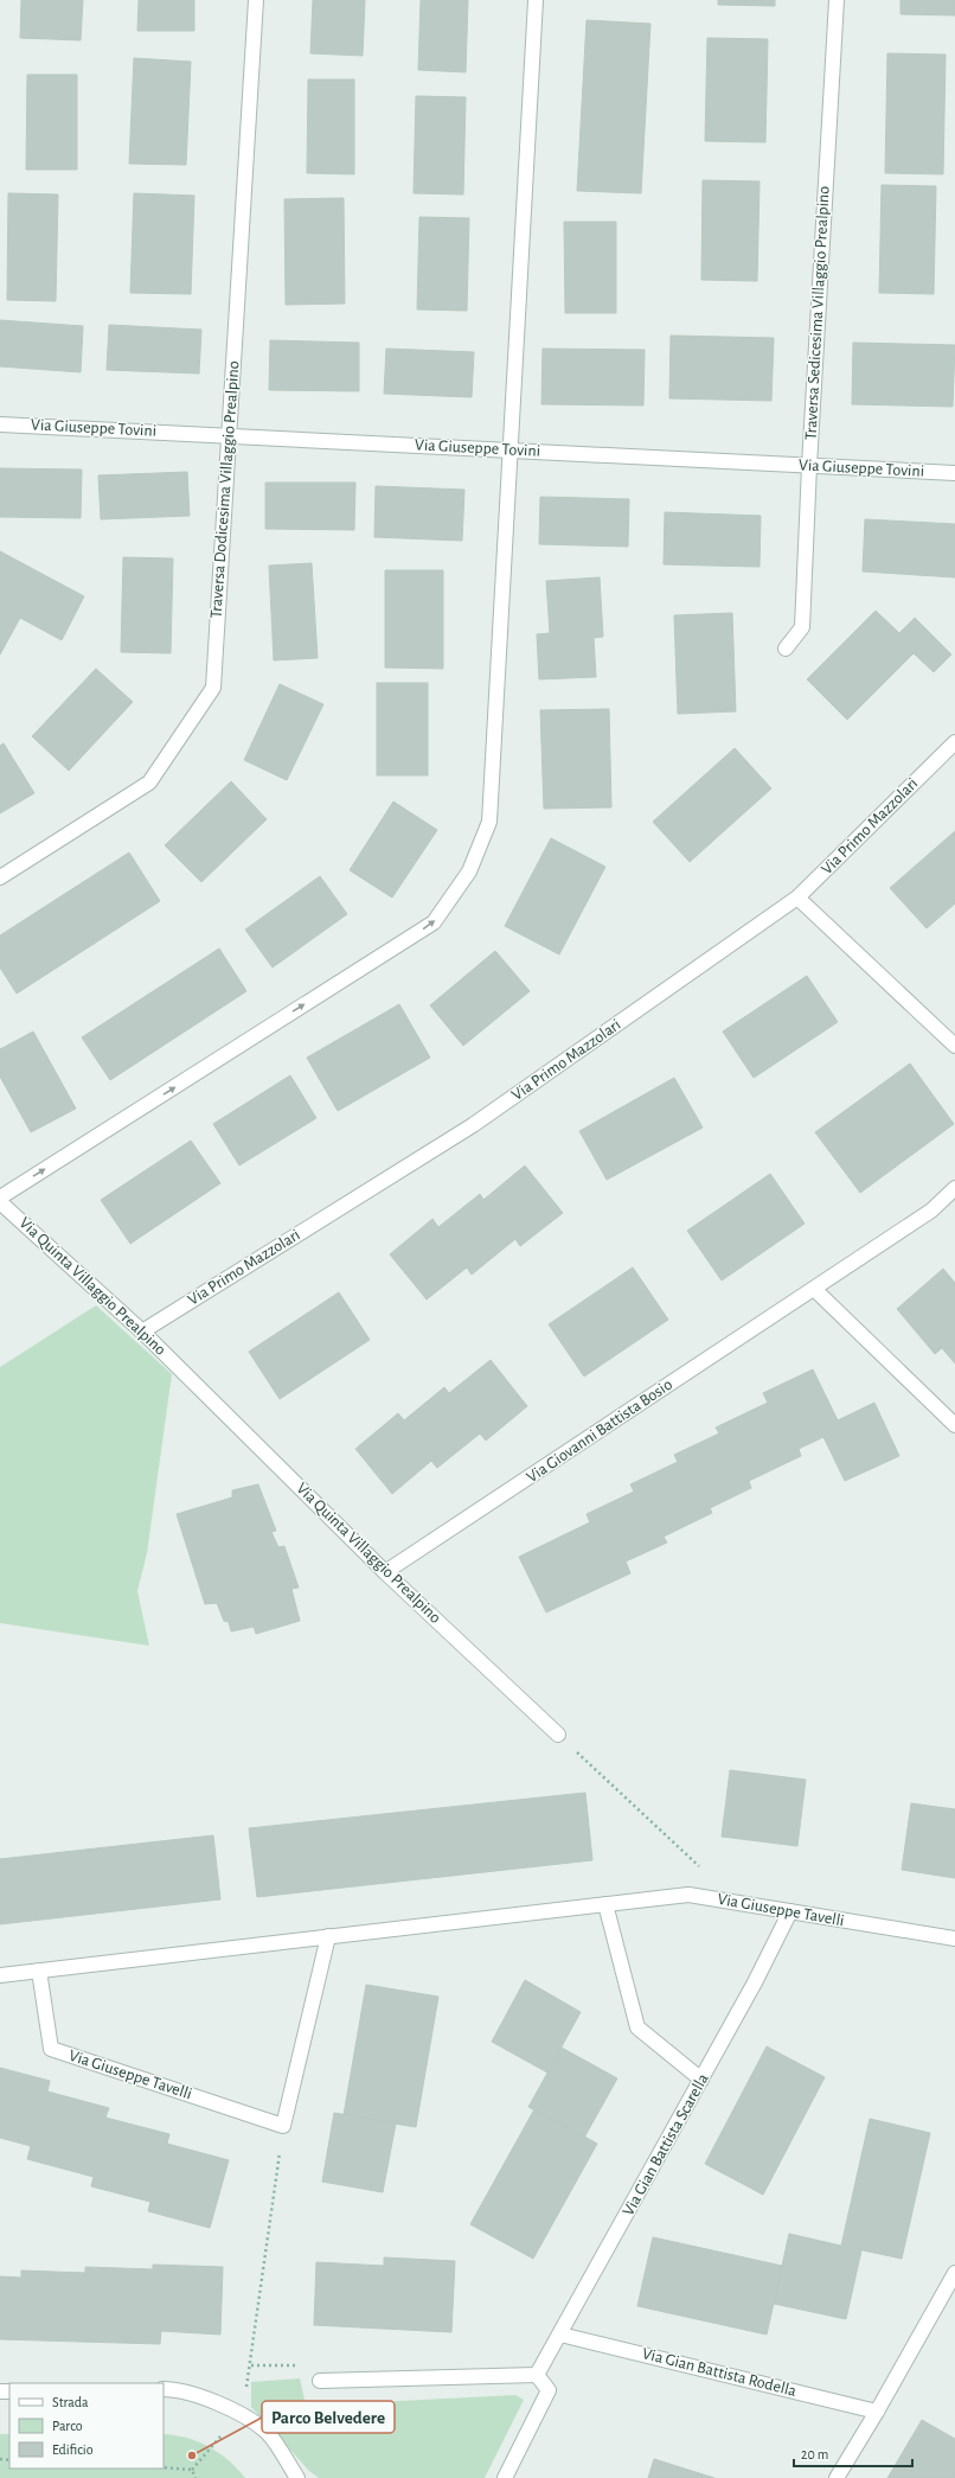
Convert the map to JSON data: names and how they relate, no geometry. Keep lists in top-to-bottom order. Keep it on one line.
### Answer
{"streets":{"street":["Traversa Sedicesima Villaggio Prealpino","Via Giuseppe Tovini","Traversa Dodicesima Villaggio Prealpino","Via Primo Mazzolari","Via Quinta Villaggio Prealpino","Via Giovanni Battista Bosio","Via Giuseppe Tavelli","Via Gian Battista Scarella","Via Gian Battista Rodella"]},"crossings":[["Traversa Sedicesima Villaggio Prealpino","Via Giuseppe Tovini"],["Via Giuseppe Tovini","Traversa Dodicesima Villaggio Prealpino"],["Via Primo Mazzolari","Via Quinta Villaggio Prealpino"],["Via Quinta Villaggio Prealpino","Via Giovanni Battista Bosio"],["Via Giuseppe Tavelli","Via Gian Battista Scarella"],["Via Gian Battista Scarella","Via Gian Battista Rodella"]],"places":["Parco Belvedere"],"legend":["Strada","Parco","Edificio"],"scale_bar":"20 m"}
